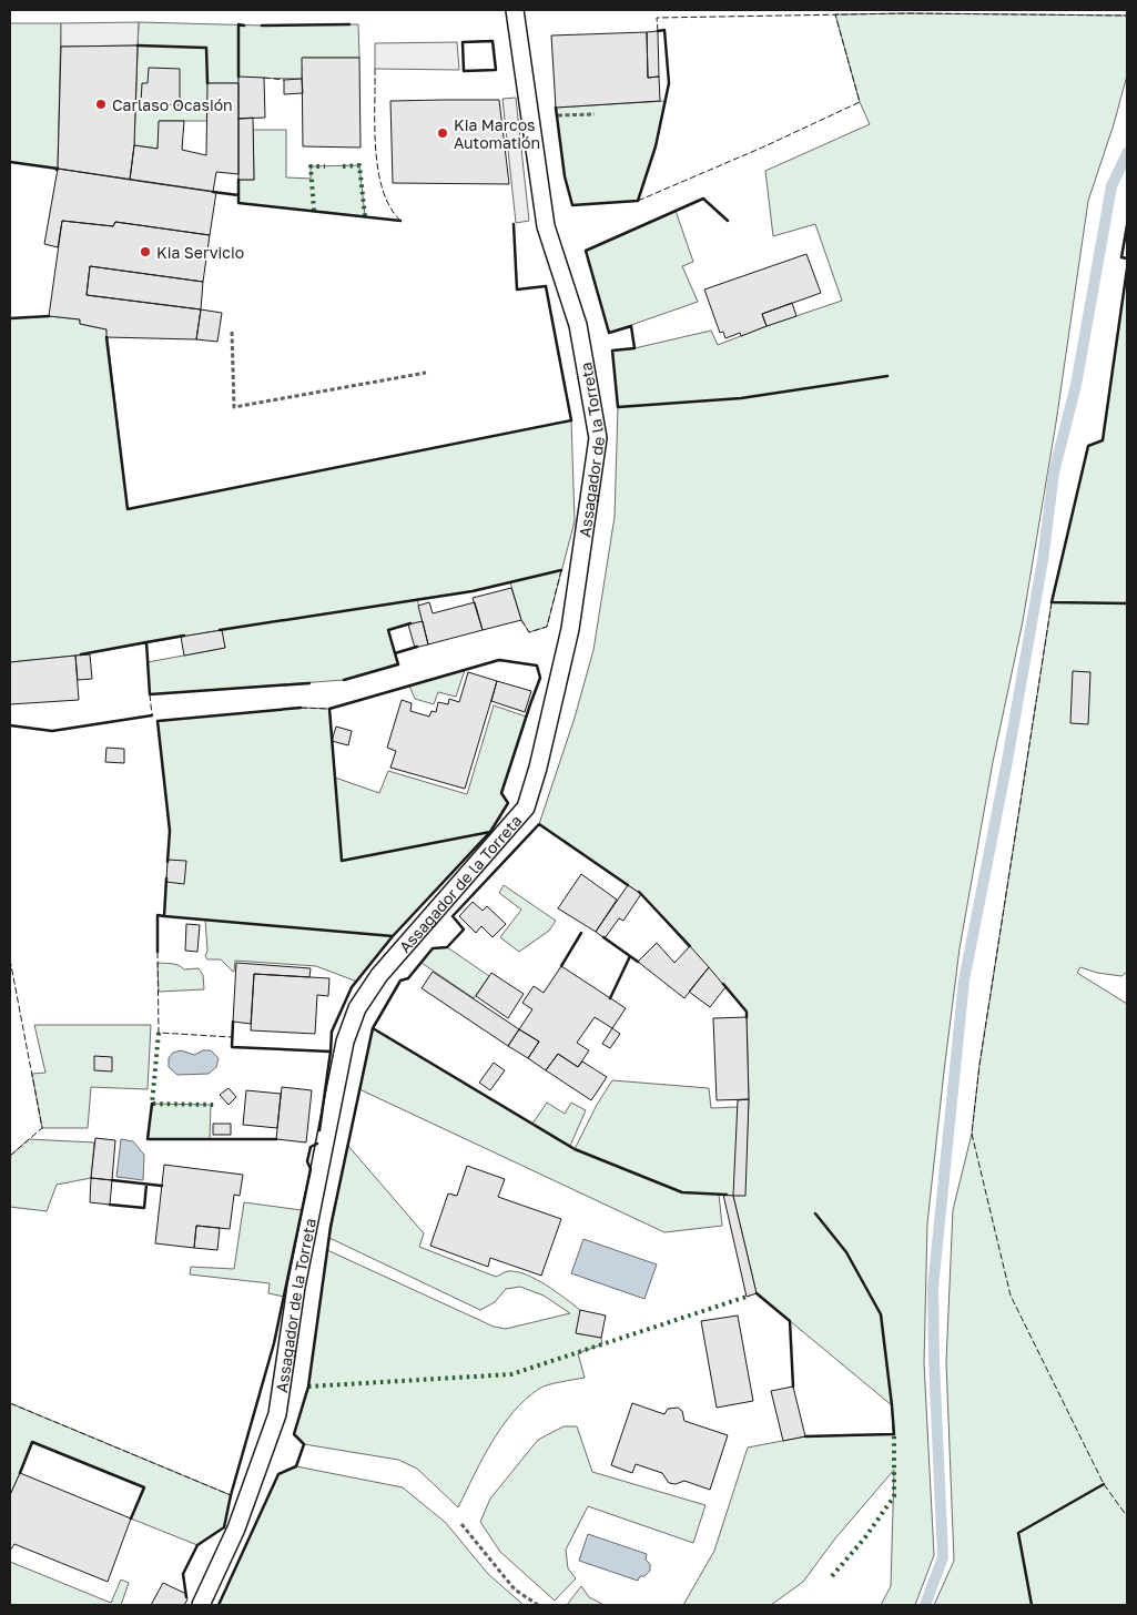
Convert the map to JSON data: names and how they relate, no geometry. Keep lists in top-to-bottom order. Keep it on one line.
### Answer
{"streets":{"lane":["Assagador de la Torreta"]},"places":["Carlaso Ocasión","Kia Marcos Automatión","Kia Servicio"]}
